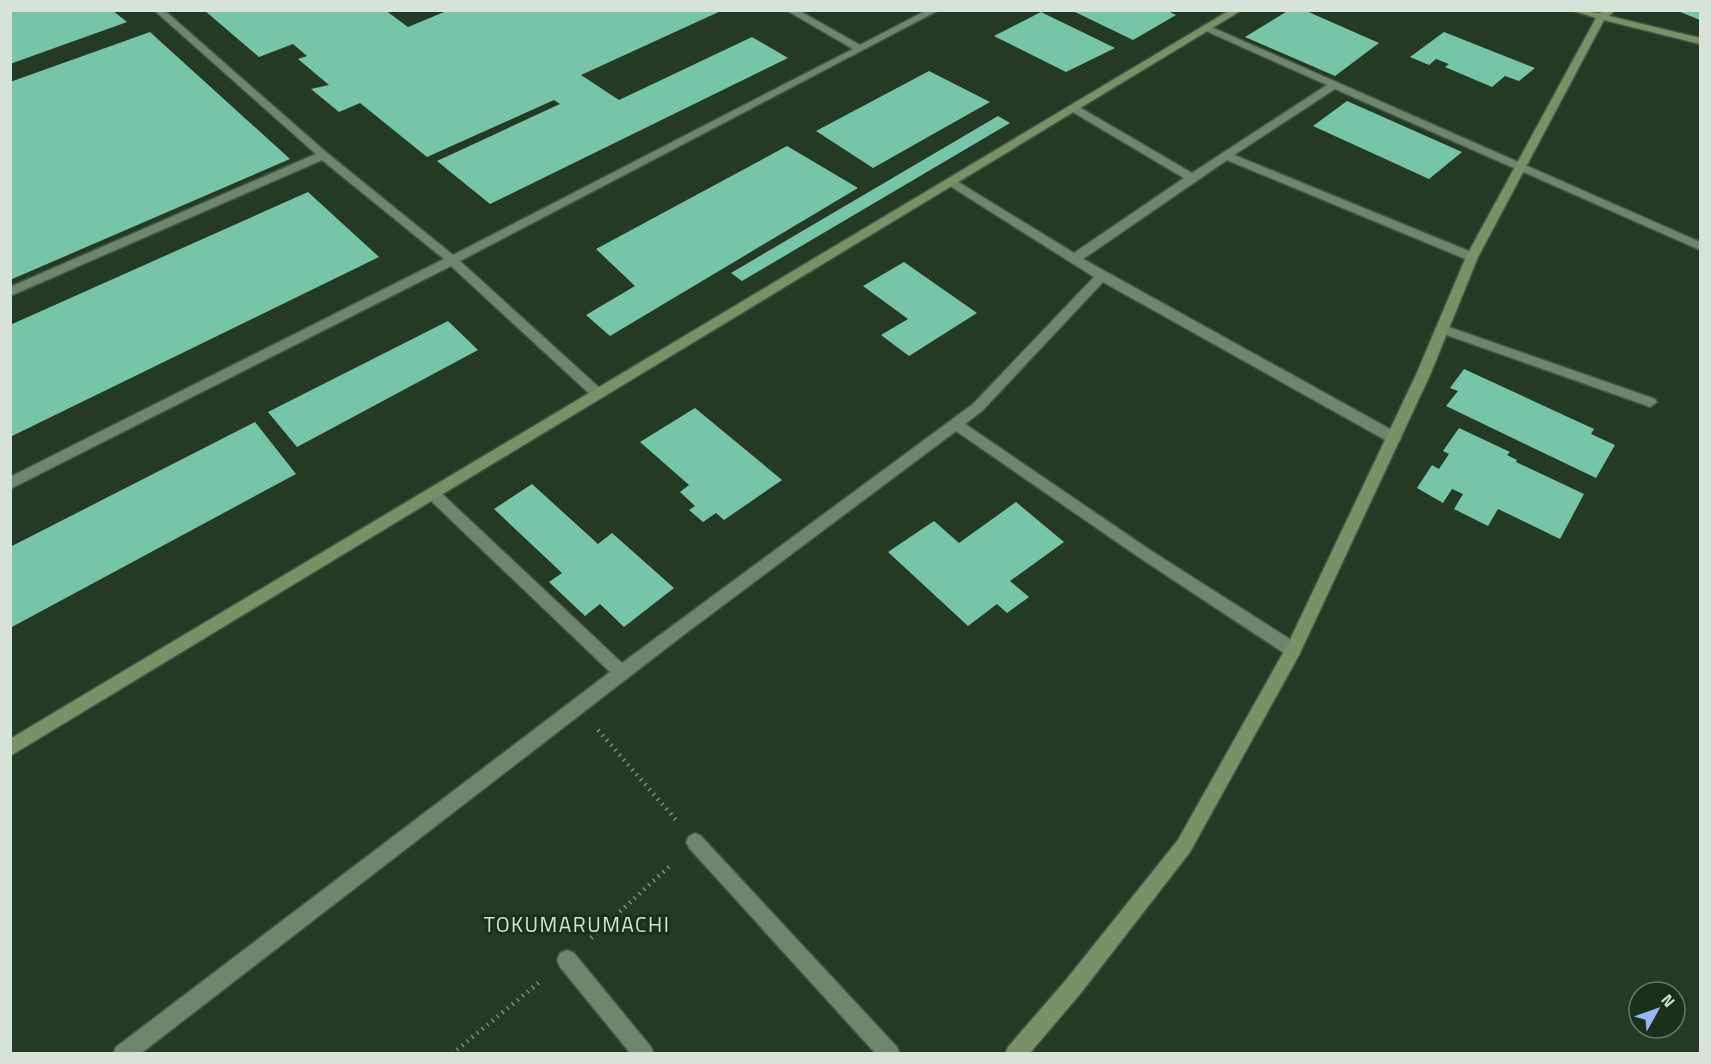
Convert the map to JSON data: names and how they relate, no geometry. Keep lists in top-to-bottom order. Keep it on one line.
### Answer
{"districts":["TOKUMARUMACHI"],"north":"top right"}
